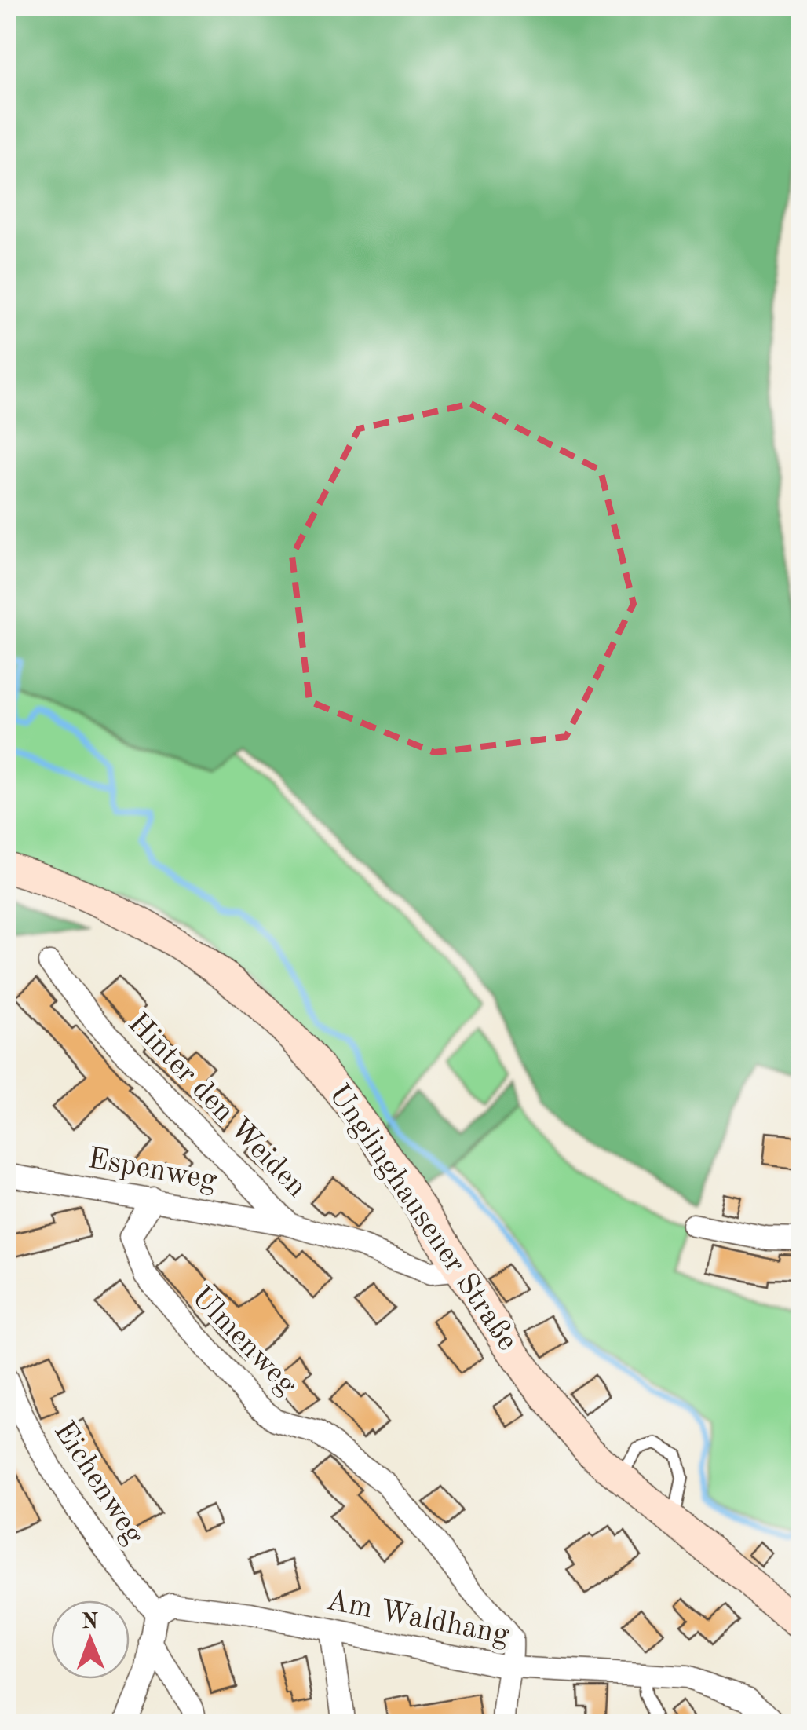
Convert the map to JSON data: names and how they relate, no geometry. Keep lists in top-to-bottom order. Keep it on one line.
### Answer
{"streets":{"main road":["Unglinghausener Straße"],"street":["Hinter den Weiden","Espenweg","Ulmenweg","Eichenweg","Am Waldhang"]},"crossings":[["Hinter den Weiden","Espenweg"],["Hinter den Weiden","Unglinghausener Straße"],["Espenweg","Ulmenweg"],["Ulmenweg","Am Waldhang"],["Eichenweg","Am Waldhang"]],"north":"top"}
